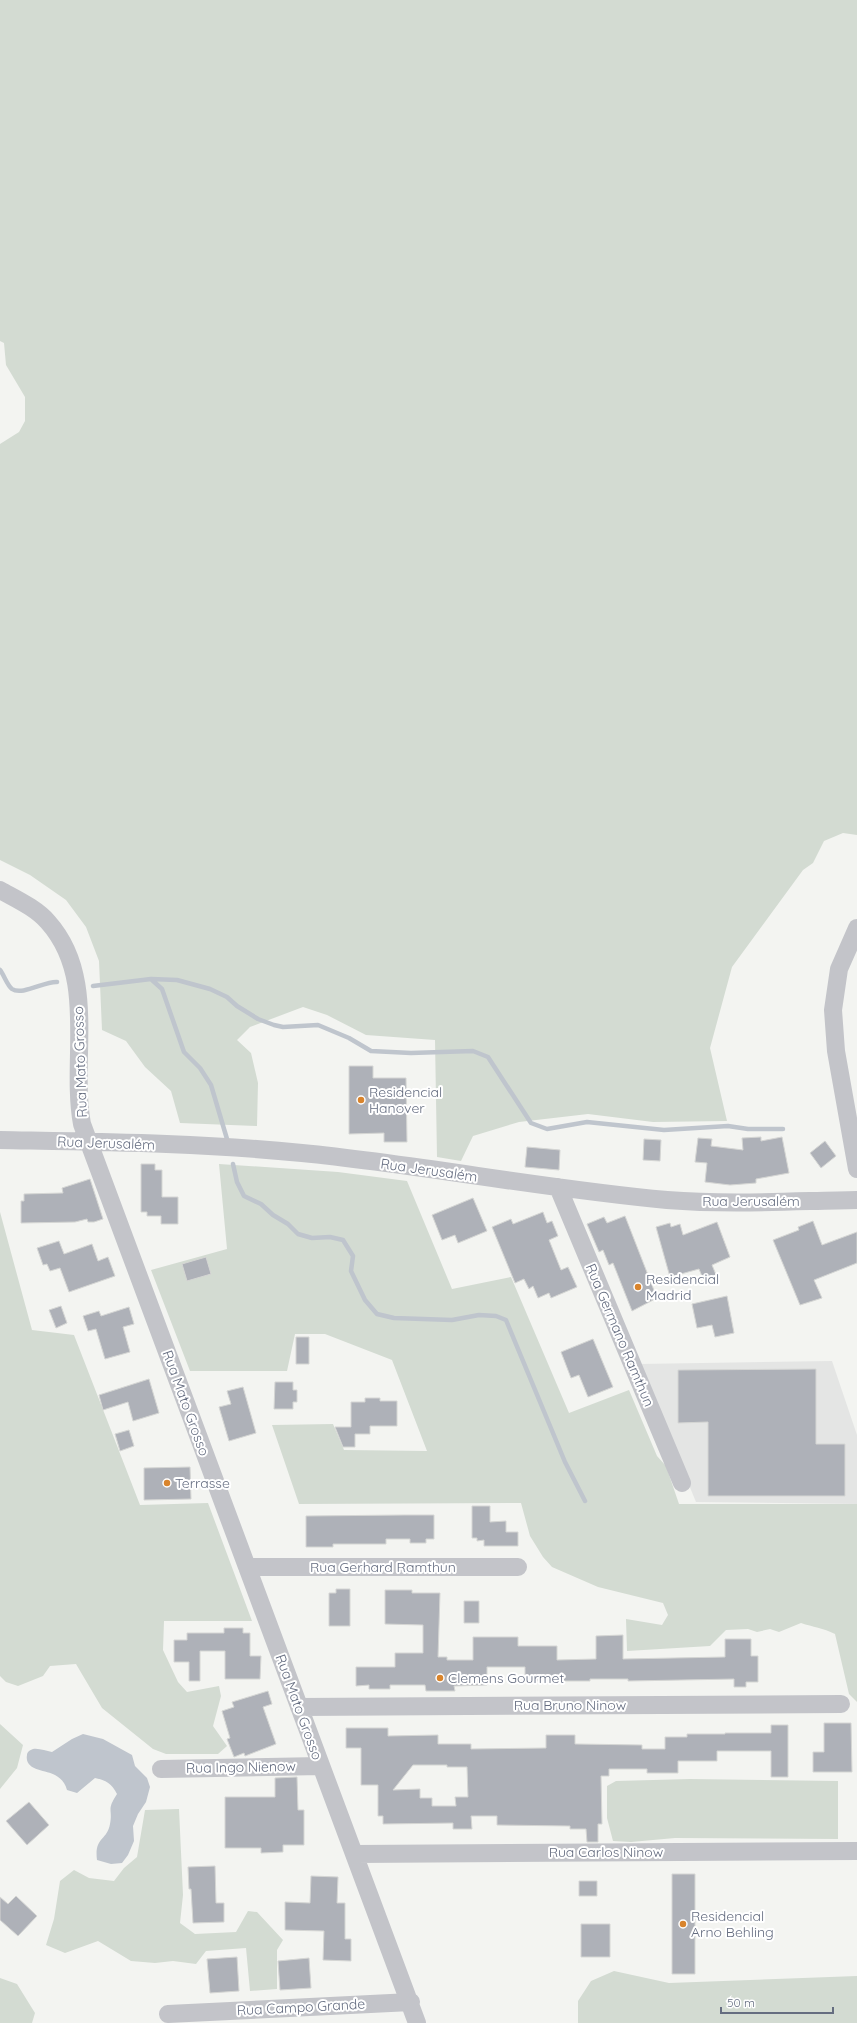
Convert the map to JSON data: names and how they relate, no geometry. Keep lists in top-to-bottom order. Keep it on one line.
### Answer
{"streets":{"street":["Rua Mato Grosso","Rua Jerusalém","Rua Germano Ramthun","Rua Gerhard Ramthun","Rua Bruno Ninow","Rua Ingo Nienow","Rua Carlos Ninow","Rua Campo Grande"]},"crossings":[["Rua Mato Grosso","Rua Jerusalém"],["Rua Mato Grosso","Rua Gerhard Ramthun"],["Rua Mato Grosso","Rua Bruno Ninow"],["Rua Mato Grosso","Rua Ingo Nienow"],["Rua Mato Grosso","Rua Carlos Ninow"],["Rua Mato Grosso","Rua Campo Grande"],["Rua Jerusalém","Rua Germano Ramthun"]],"places":["Residencial Hanover","Residencial Madrid","Terrasse","Clemens Gourmet","Residencial Arno Behling"],"scale_bar":"50 m"}
